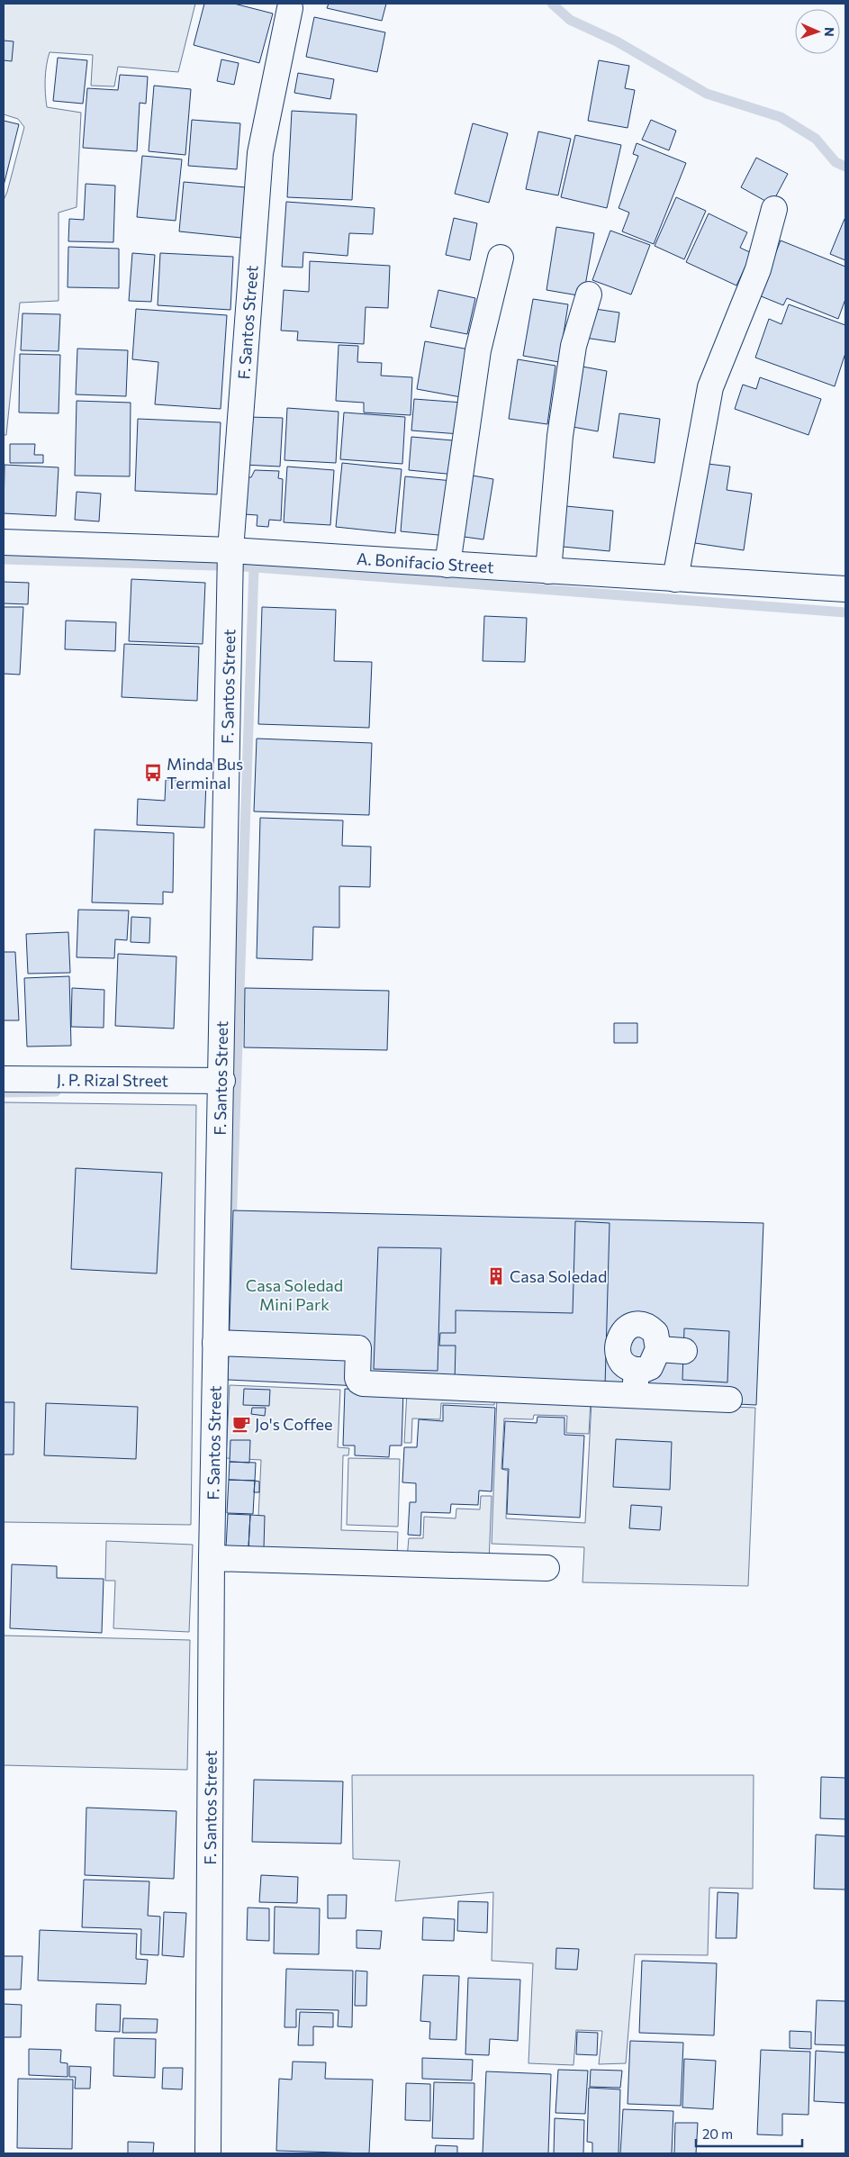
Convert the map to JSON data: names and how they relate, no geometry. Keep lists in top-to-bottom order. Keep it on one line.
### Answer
{"streets":{"street":["F. Santos Street","A. Bonifacio Street","J. P. Rizal Street"]},"crossings":[["F. Santos Street","A. Bonifacio Street"],["F. Santos Street","J. P. Rizal Street"]],"parks":["Casa Soledad Mini Park"],"places":{"bus stop":["Minda Bus Terminal"],"building":["Casa Soledad"],"cafe":["Jo's Coffee"]},"scale_bar":"20 m","north":"right"}
